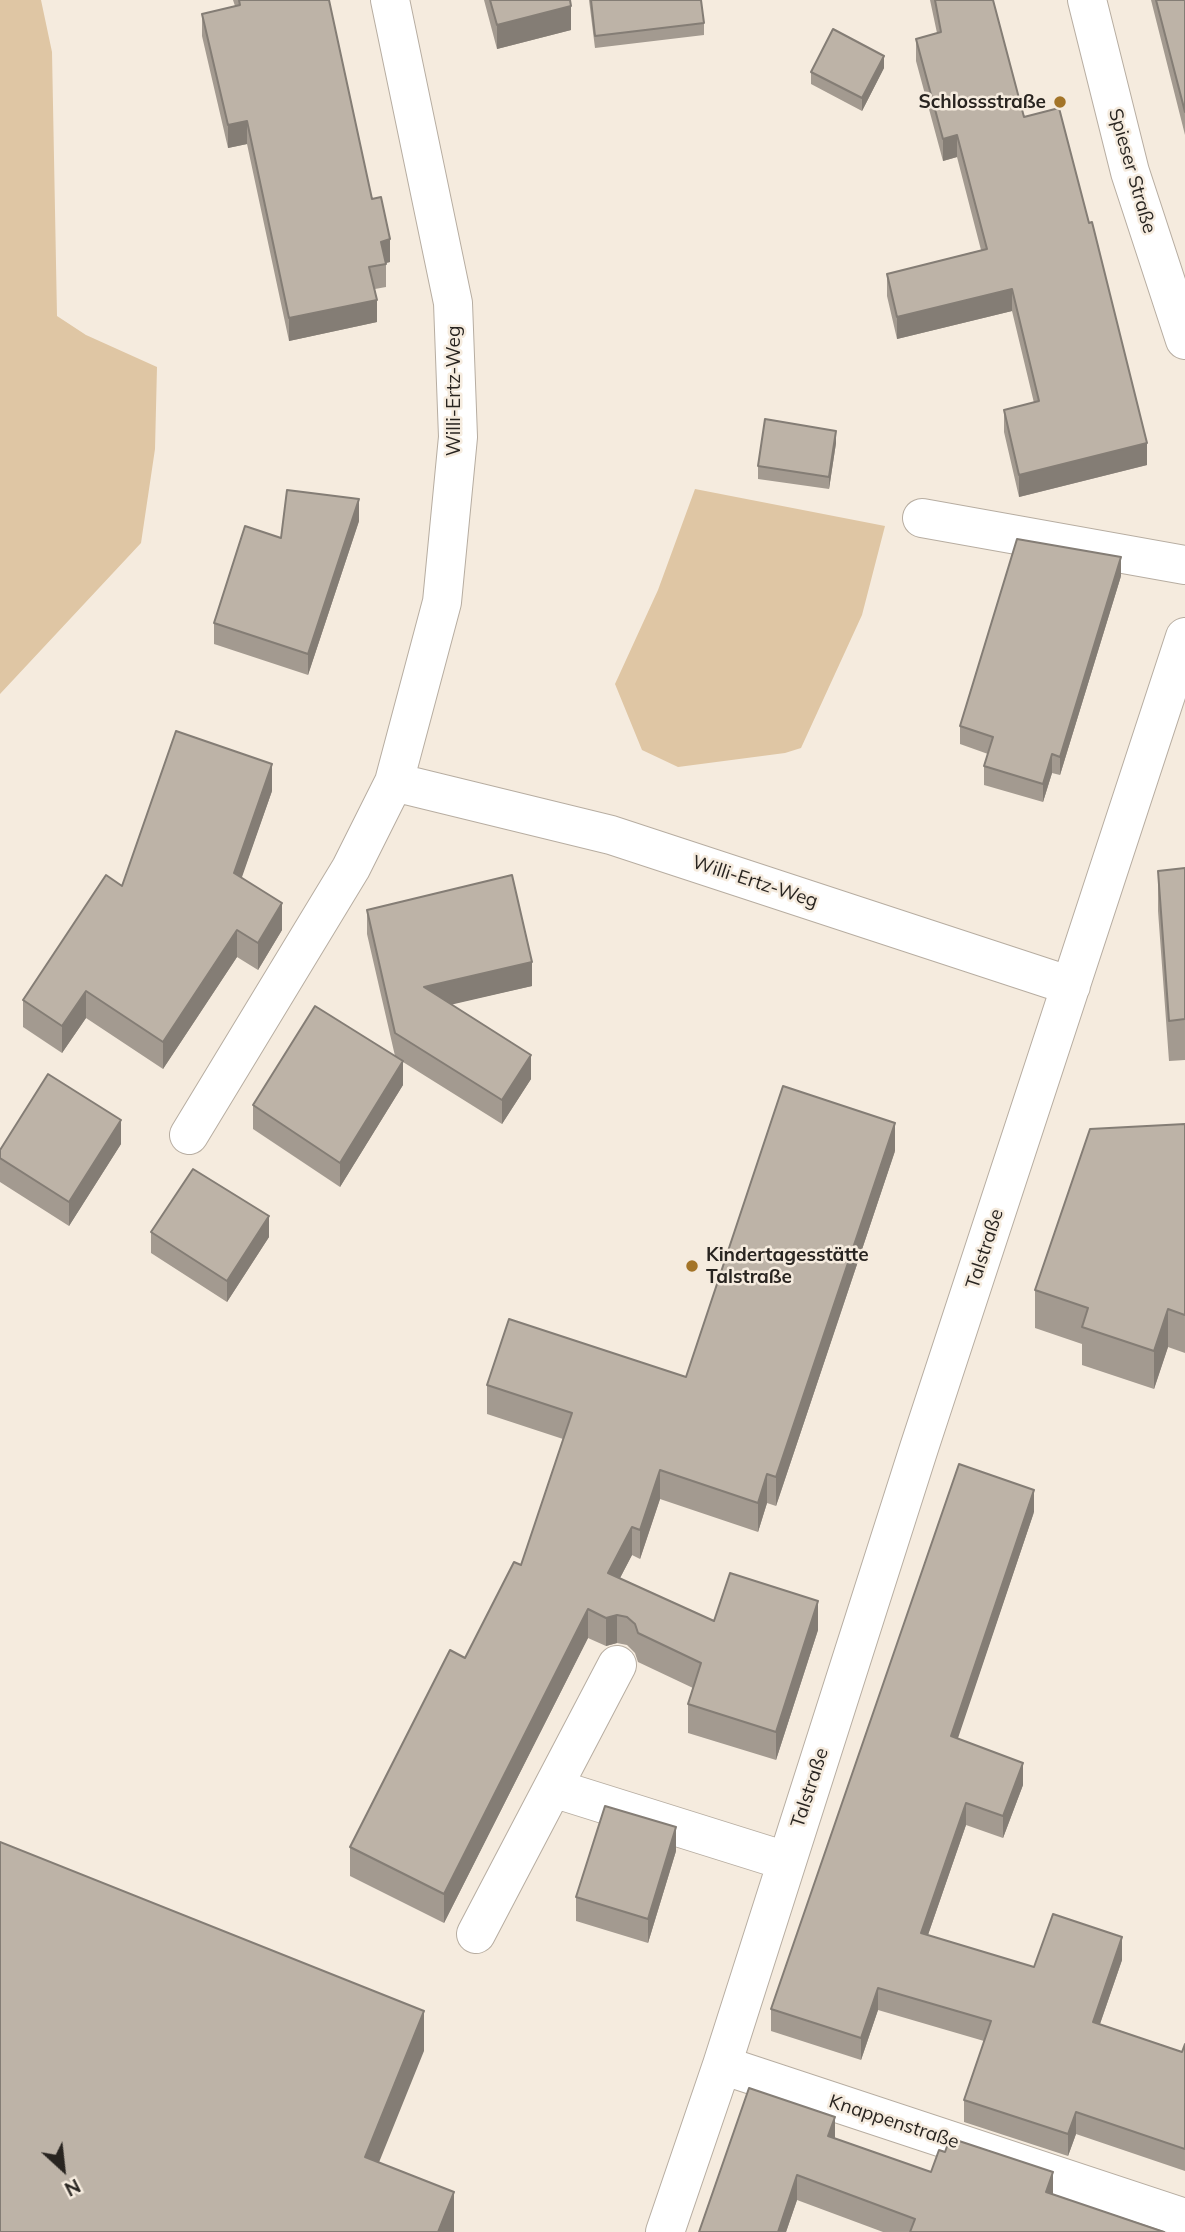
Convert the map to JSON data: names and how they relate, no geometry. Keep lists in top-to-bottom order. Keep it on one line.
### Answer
{"streets":{"street":["Spieser Straße","Willi-Ertz-Weg","Talstraße","Knappenstraße"]},"crossings":[["Willi-Ertz-Weg","Talstraße"],["Talstraße","Knappenstraße"]],"places":["Schlossstraße","Kindertagesstätte Talstraße"],"north":"bottom right"}
